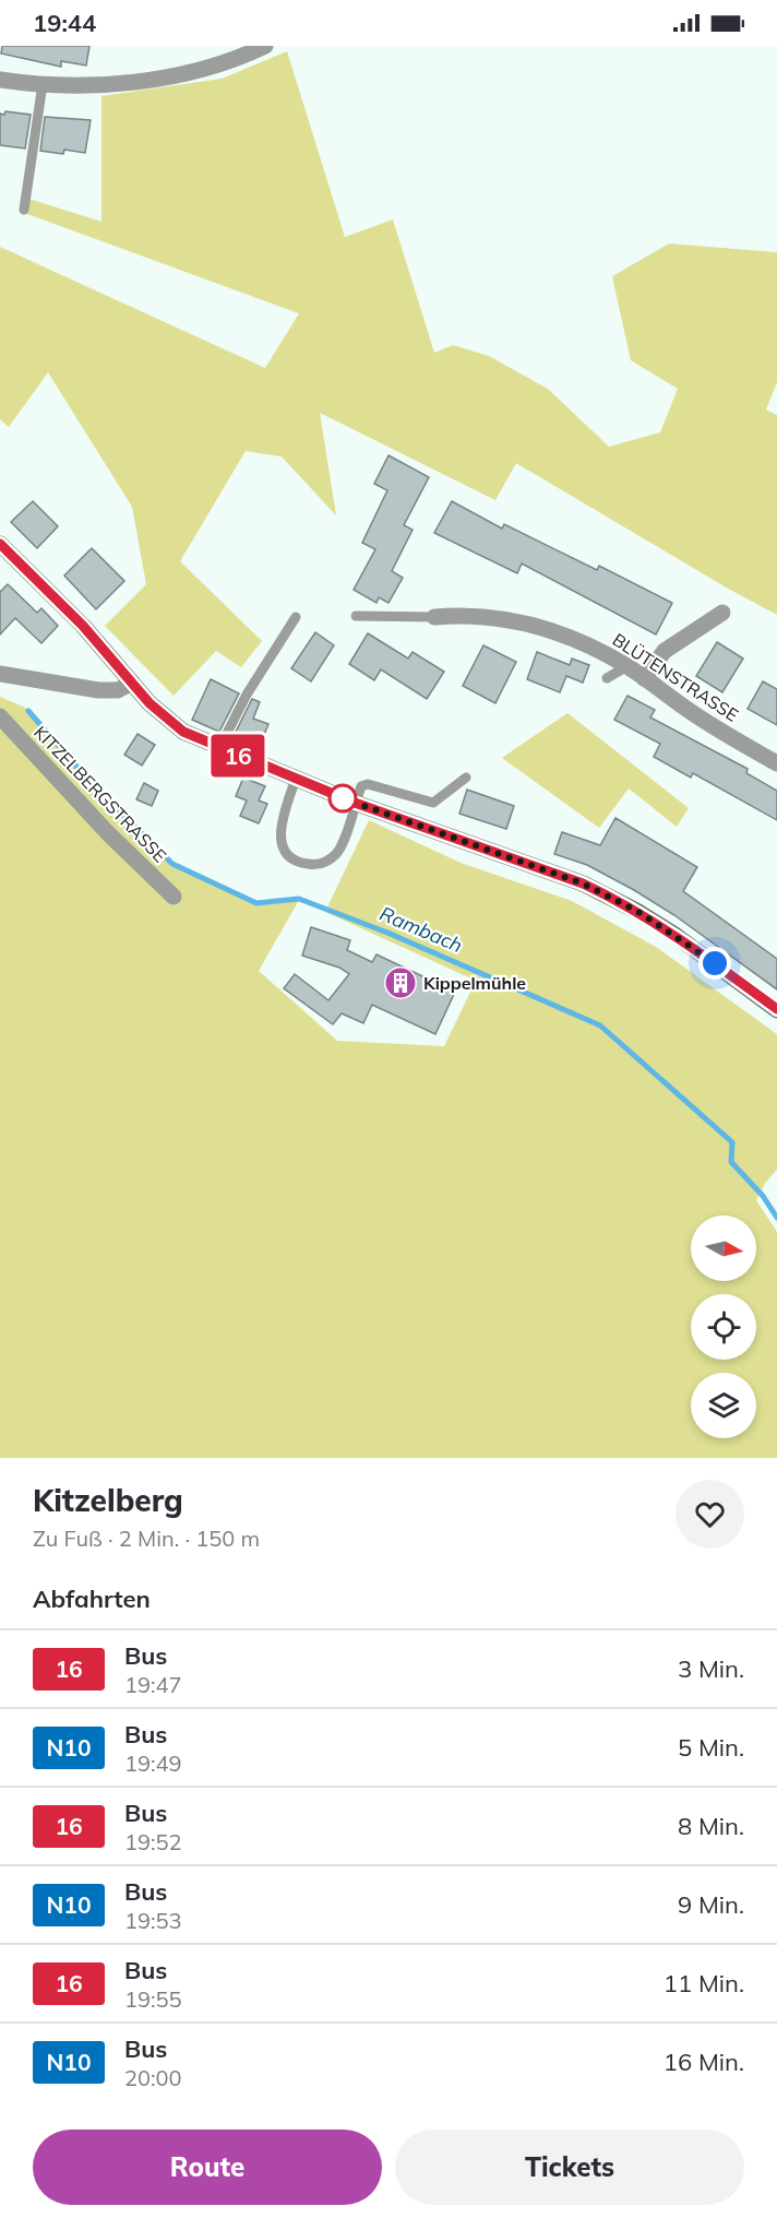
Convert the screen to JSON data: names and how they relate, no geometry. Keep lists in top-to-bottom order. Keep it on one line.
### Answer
{"streets":{"street":["BLÜTENSTRASSE","KITZELBERGSTRASSE"]},"water":["Rambach"],"places":{"building":["Kippelmühle"]},"lines":["bus line 16"],"north":"right","page":{"status":"19:44","on_map":"16","heading":[["Kitzelberg","Zu Fuß · 2 Min. · 150 m"],"Abfahrten"],"list":[{"mark":"16","name":"Bus","note":"19:47","value":"3 Min."},{"mark":"N10","name":"Bus","note":"19:49","value":"5 Min."},{"mark":"16","name":"Bus","note":"19:52","value":"8 Min."},{"mark":"N10","name":"Bus","note":"19:53","value":"9 Min."},{"mark":"16","name":"Bus","note":"19:55","value":"11 Min."},{"mark":"N10","name":"Bus","note":"20:00","value":"16 Min."}],"buttons":["Route","Tickets"]}}
